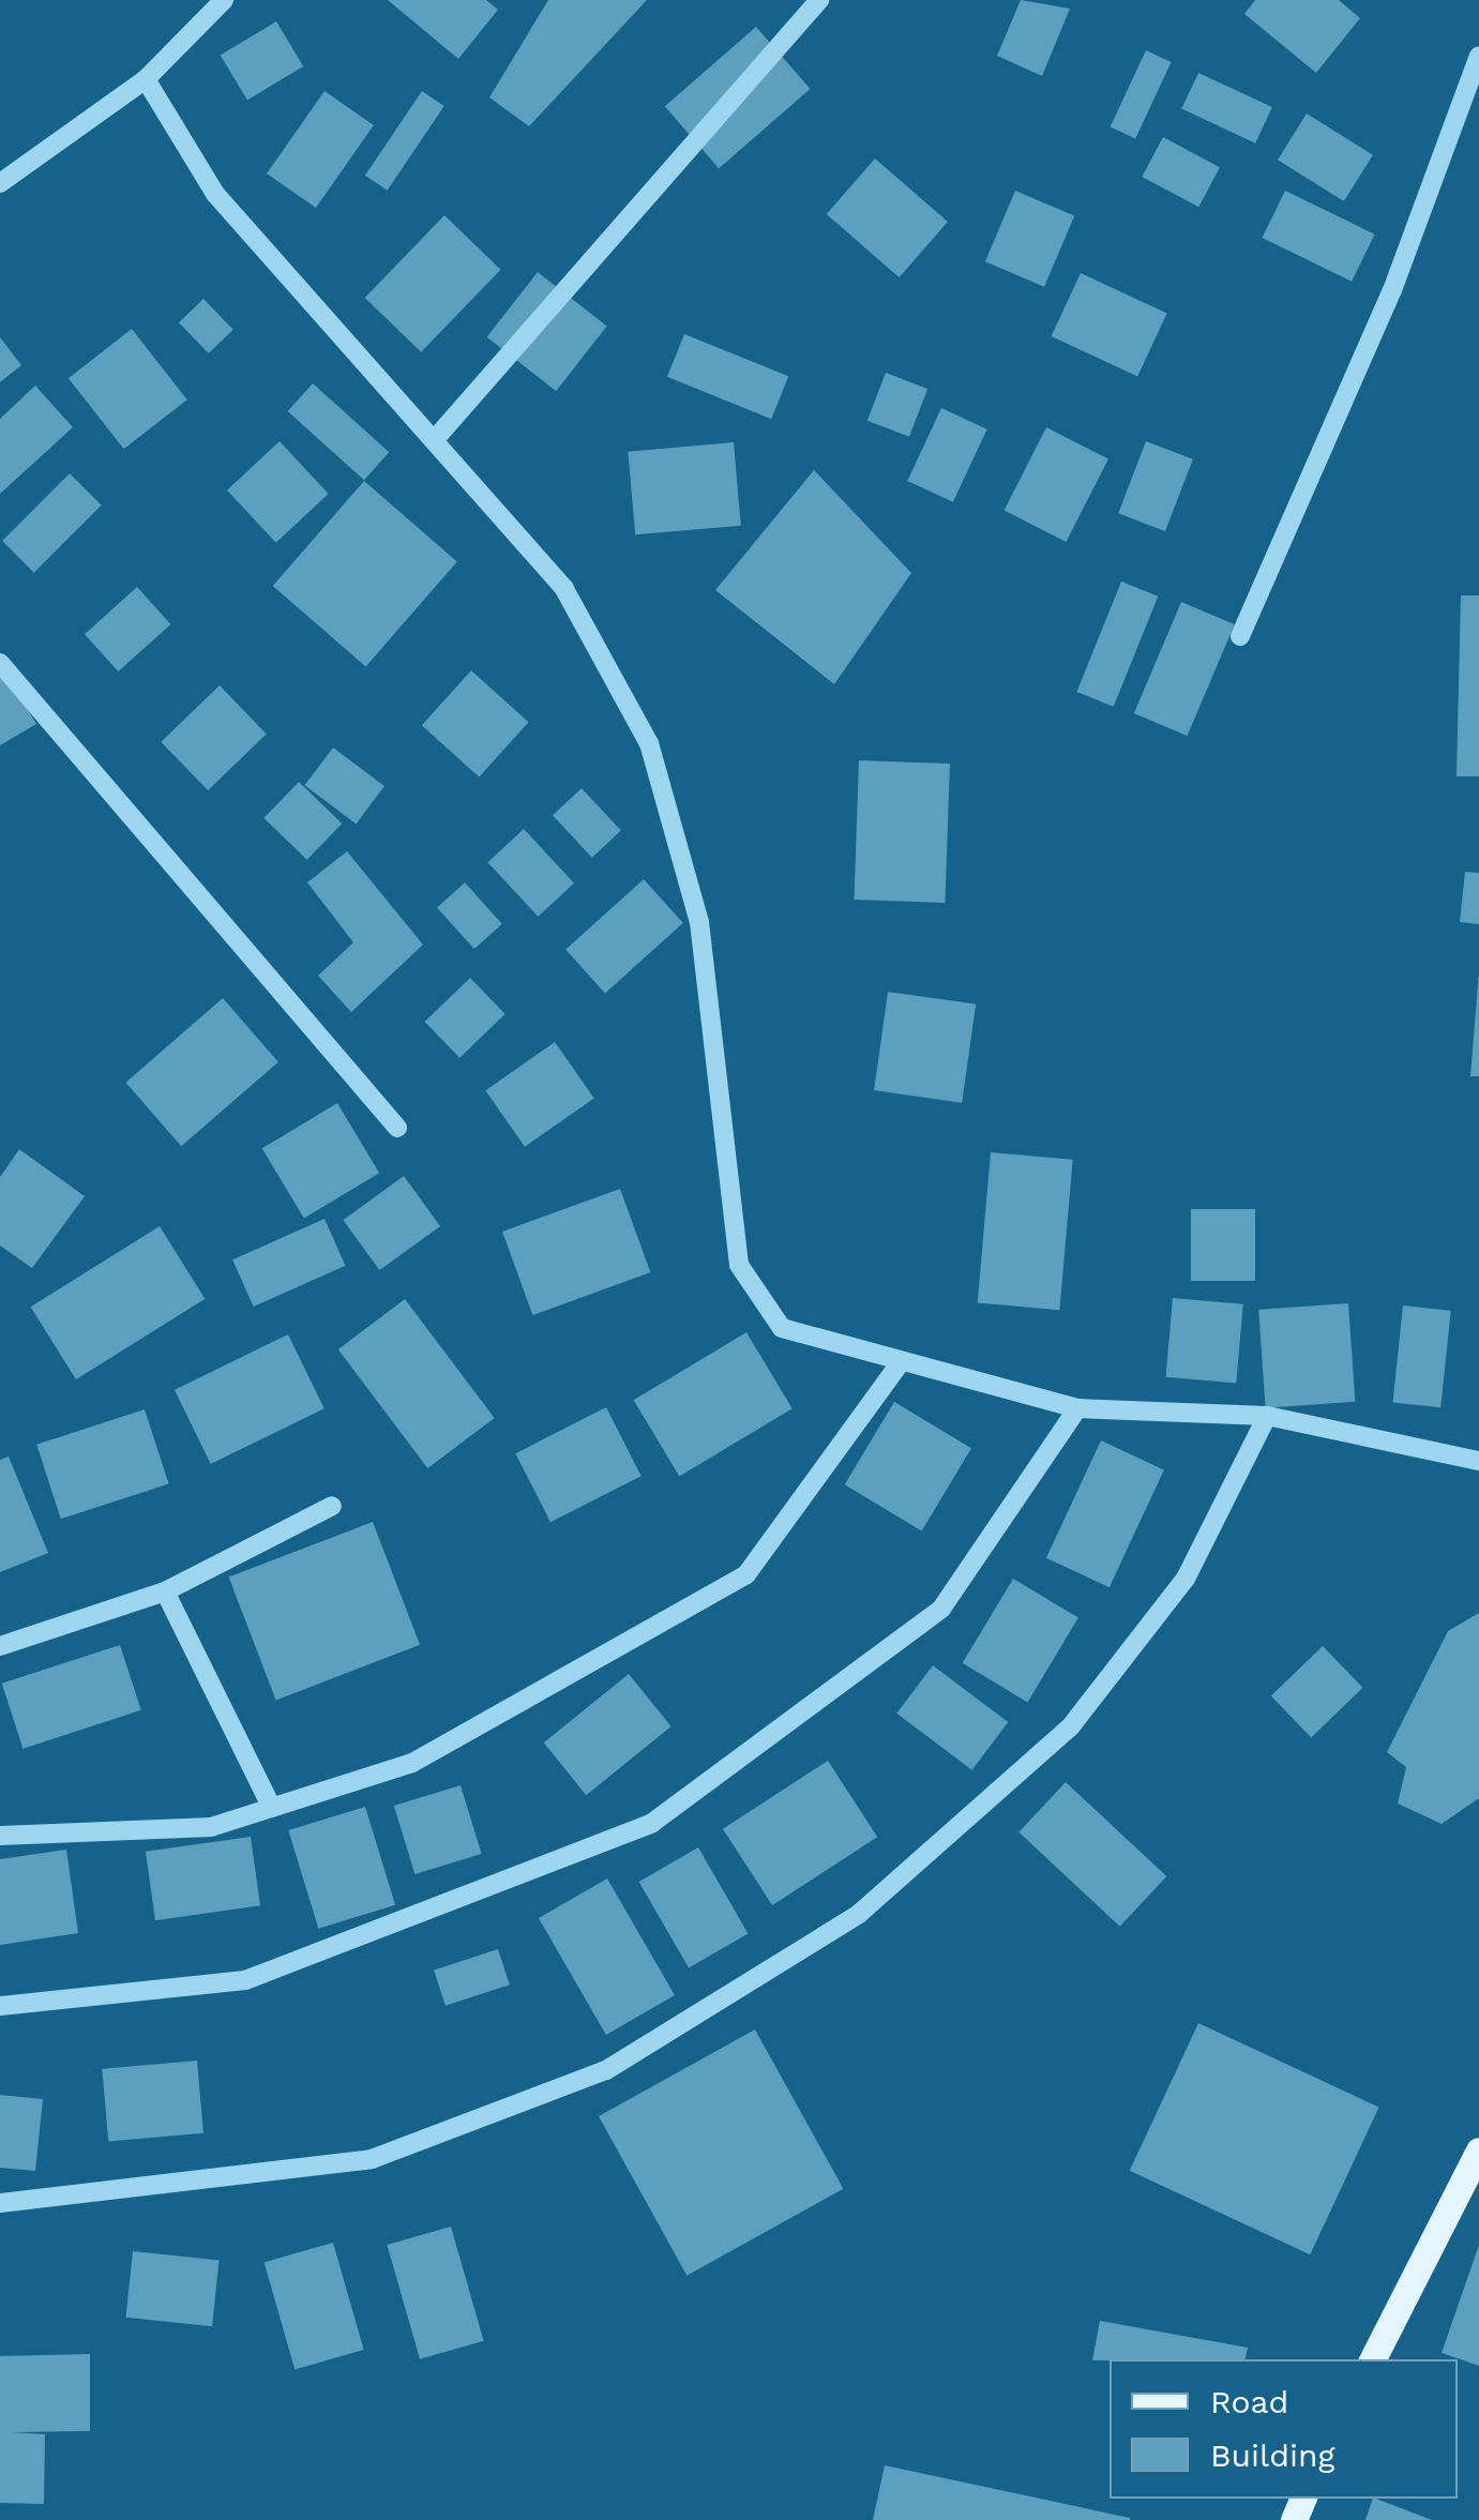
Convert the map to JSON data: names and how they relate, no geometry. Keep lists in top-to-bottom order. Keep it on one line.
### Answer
{"legend":["Road","Building"]}
